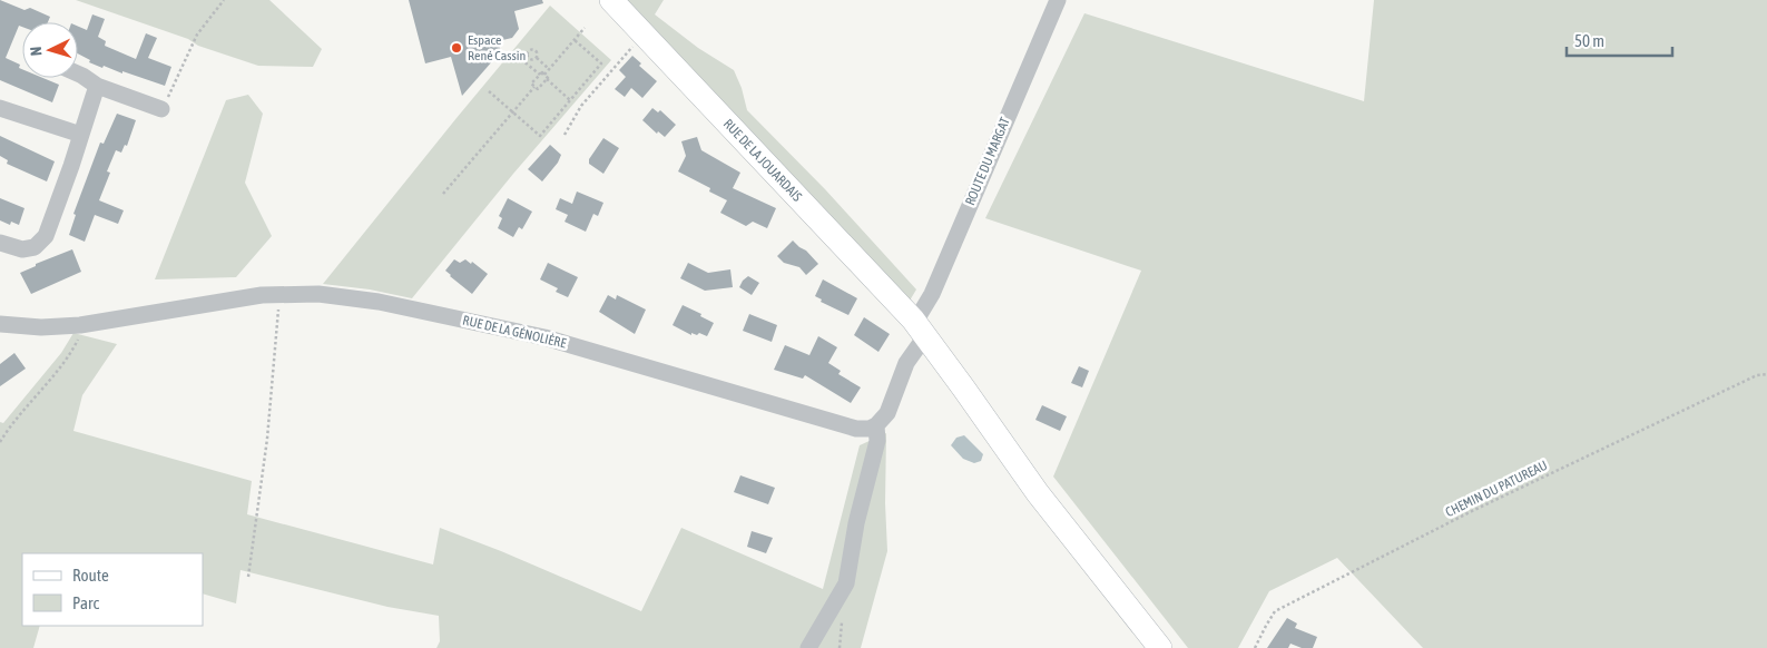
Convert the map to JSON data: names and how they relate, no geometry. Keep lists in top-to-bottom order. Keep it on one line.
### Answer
{"streets":{"main road":["RUE DE LA JOUARDAIS"],"street":["ROUTE DU MARGAT","RUE DE LA GÉNOLIÈRE"],"path":["CHEMIN DU PATUREAU"]},"crossings":[["RUE DE LA JOUARDAIS","ROUTE DU MARGAT"]],"places":["Espace René Cassin"],"legend":["Route","Parc"],"scale_bar":"50 m","north":"left"}
